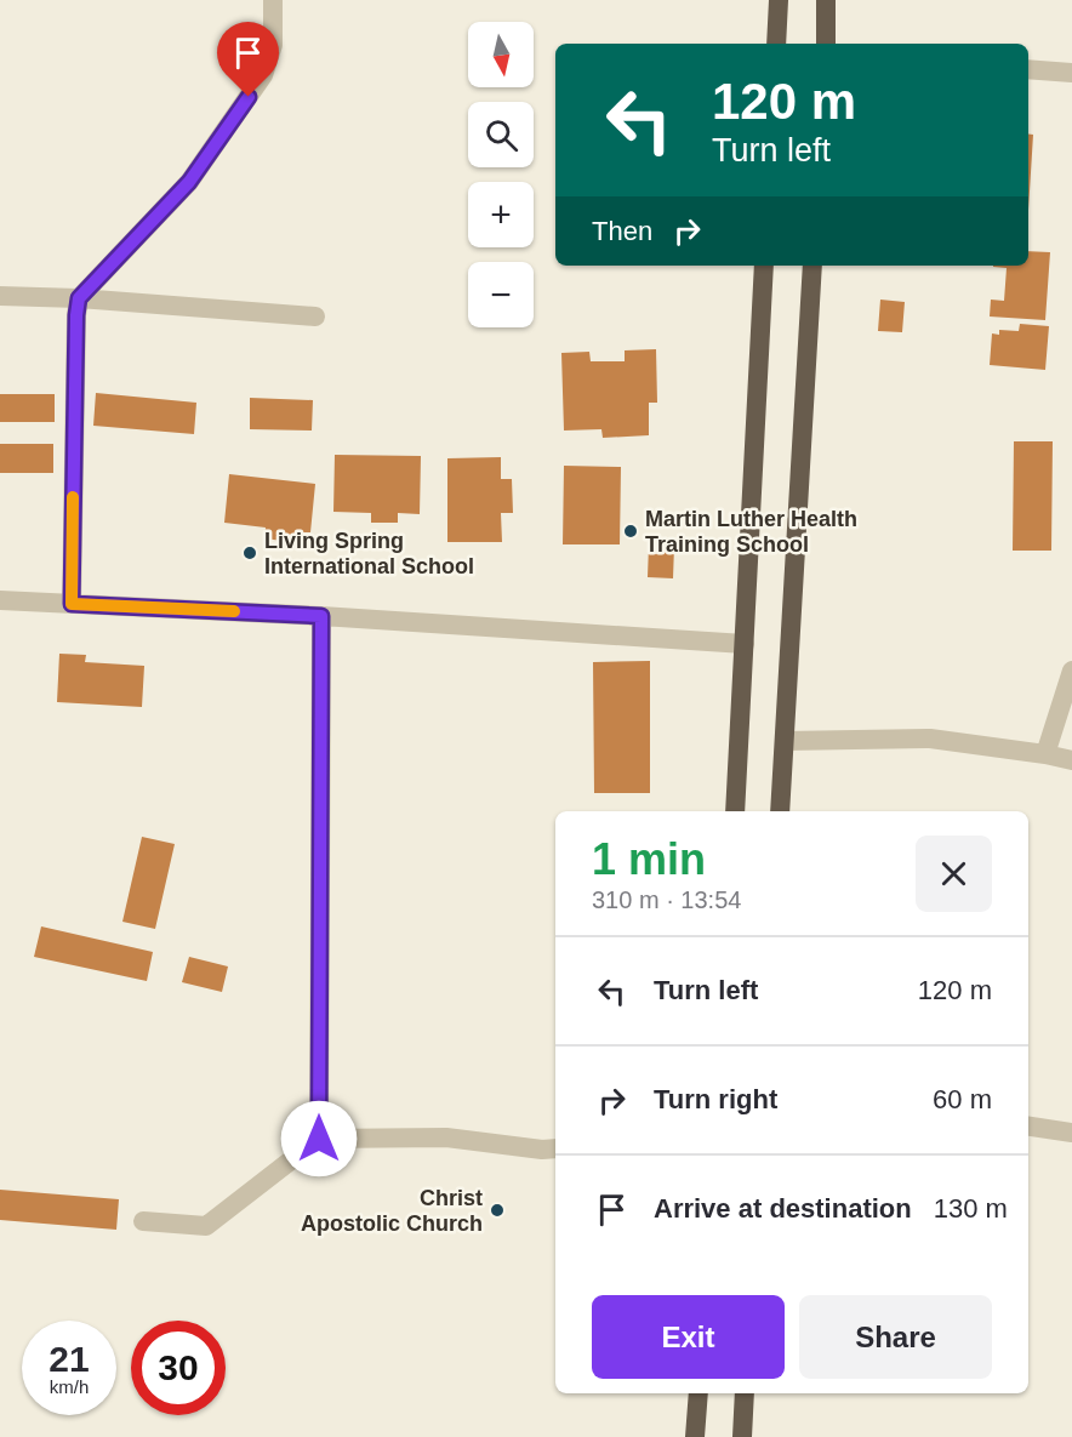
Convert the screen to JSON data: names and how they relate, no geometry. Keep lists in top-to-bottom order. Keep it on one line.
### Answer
{"places":["Martin Luther Health Training School","Living Spring International School","Christ Apostolic Church"],"north":"bottom","page":{"map_buttons":["+","−"],"turn":["120 m","Turn left"],"then":"Then","heading":["1 min","310 m · 13:54"],"list":[{"name":"Turn left","value":"120 m"},{"name":"Turn right","value":"60 m"},{"name":"Arrive at destination","value":"130 m"}],"buttons":["Exit","Share"],"speed":"21 km/h","limit":"30"}}
